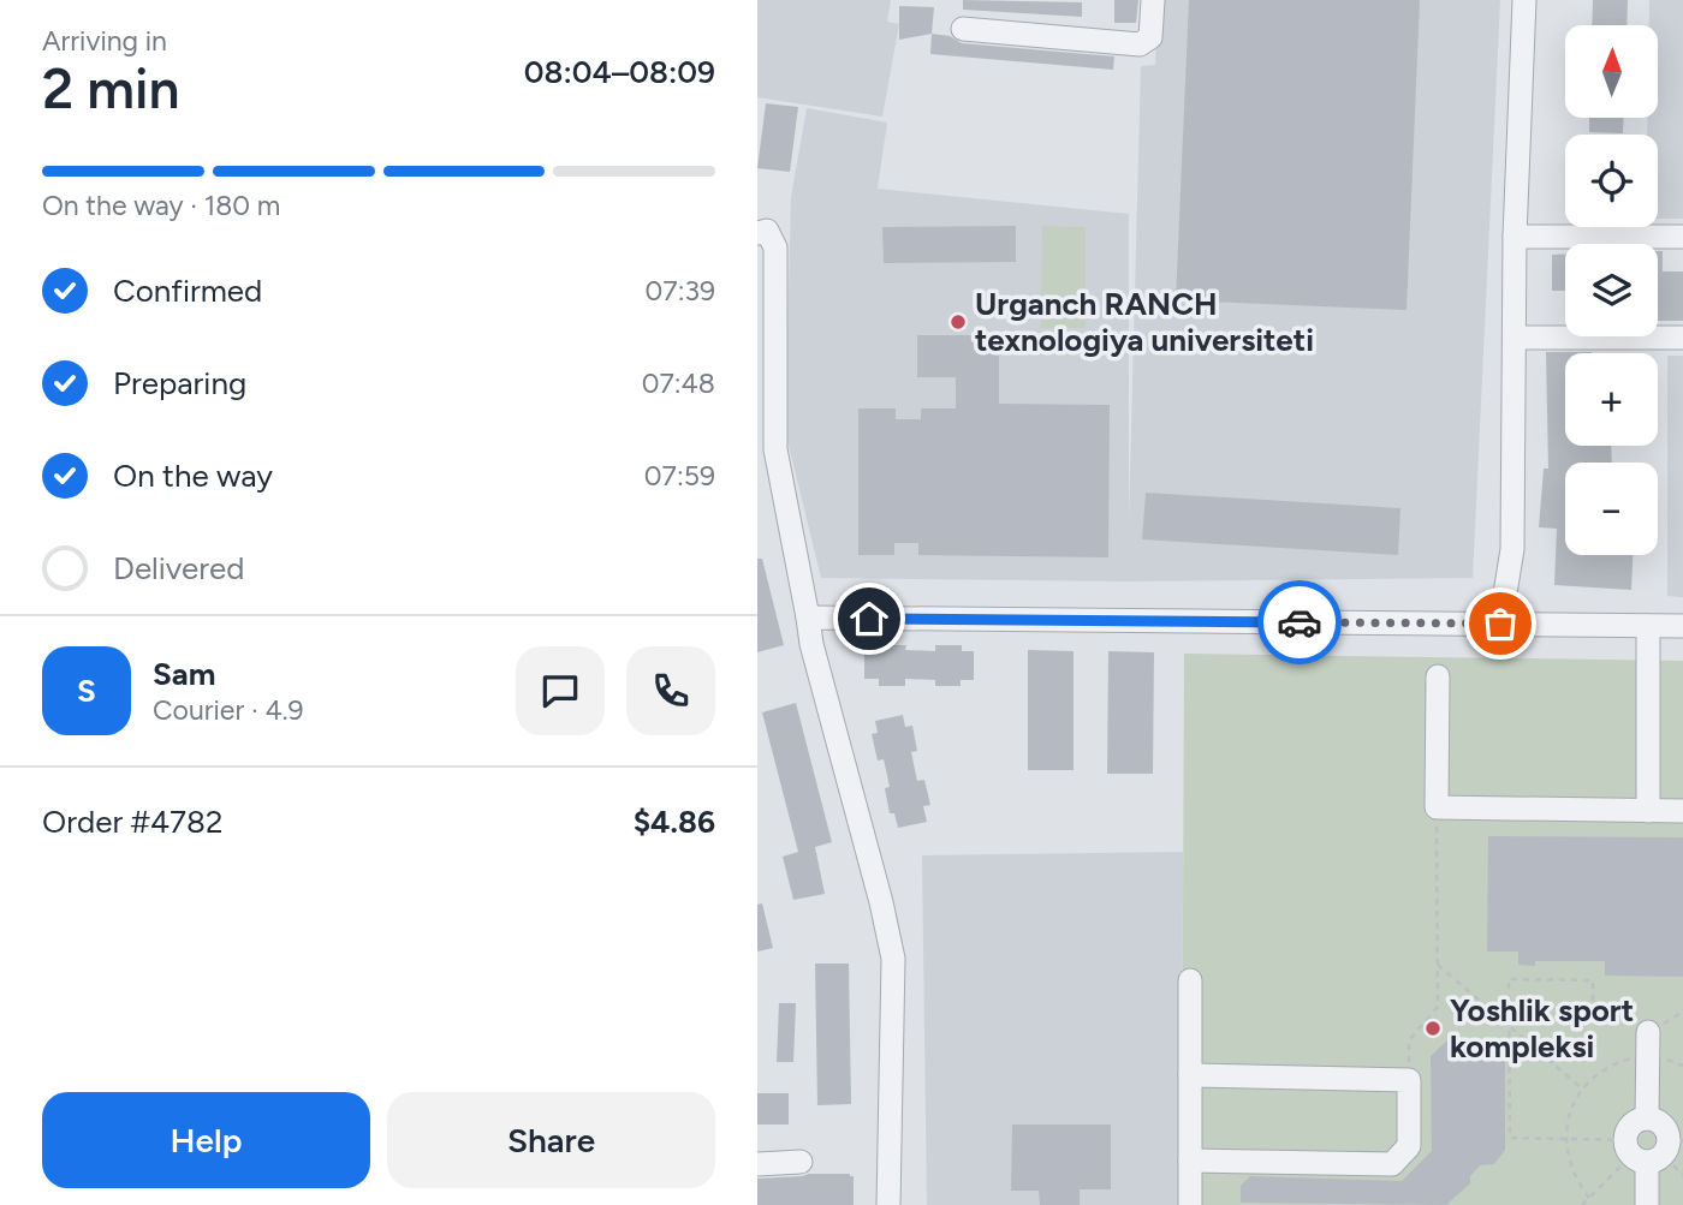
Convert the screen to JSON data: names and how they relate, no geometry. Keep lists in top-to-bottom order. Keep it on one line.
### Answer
{"places":["Urganch RANCH texnologiya universiteti","Yoshlik sport kompleksi"],"north":"top","page":{"heading":["2 min","Arriving in","08:04–08:09"],"panel":["Sam","Courier · 4.9","Order #4782","$4.86"],"map_buttons":["+","−"],"bar":"On the way · 180 m","list":[["Confirmed","07:39"],["Preparing","07:48"],["On the way","07:59"],"Delivered"],"round":"S","buttons":["Help","Share"]}}
